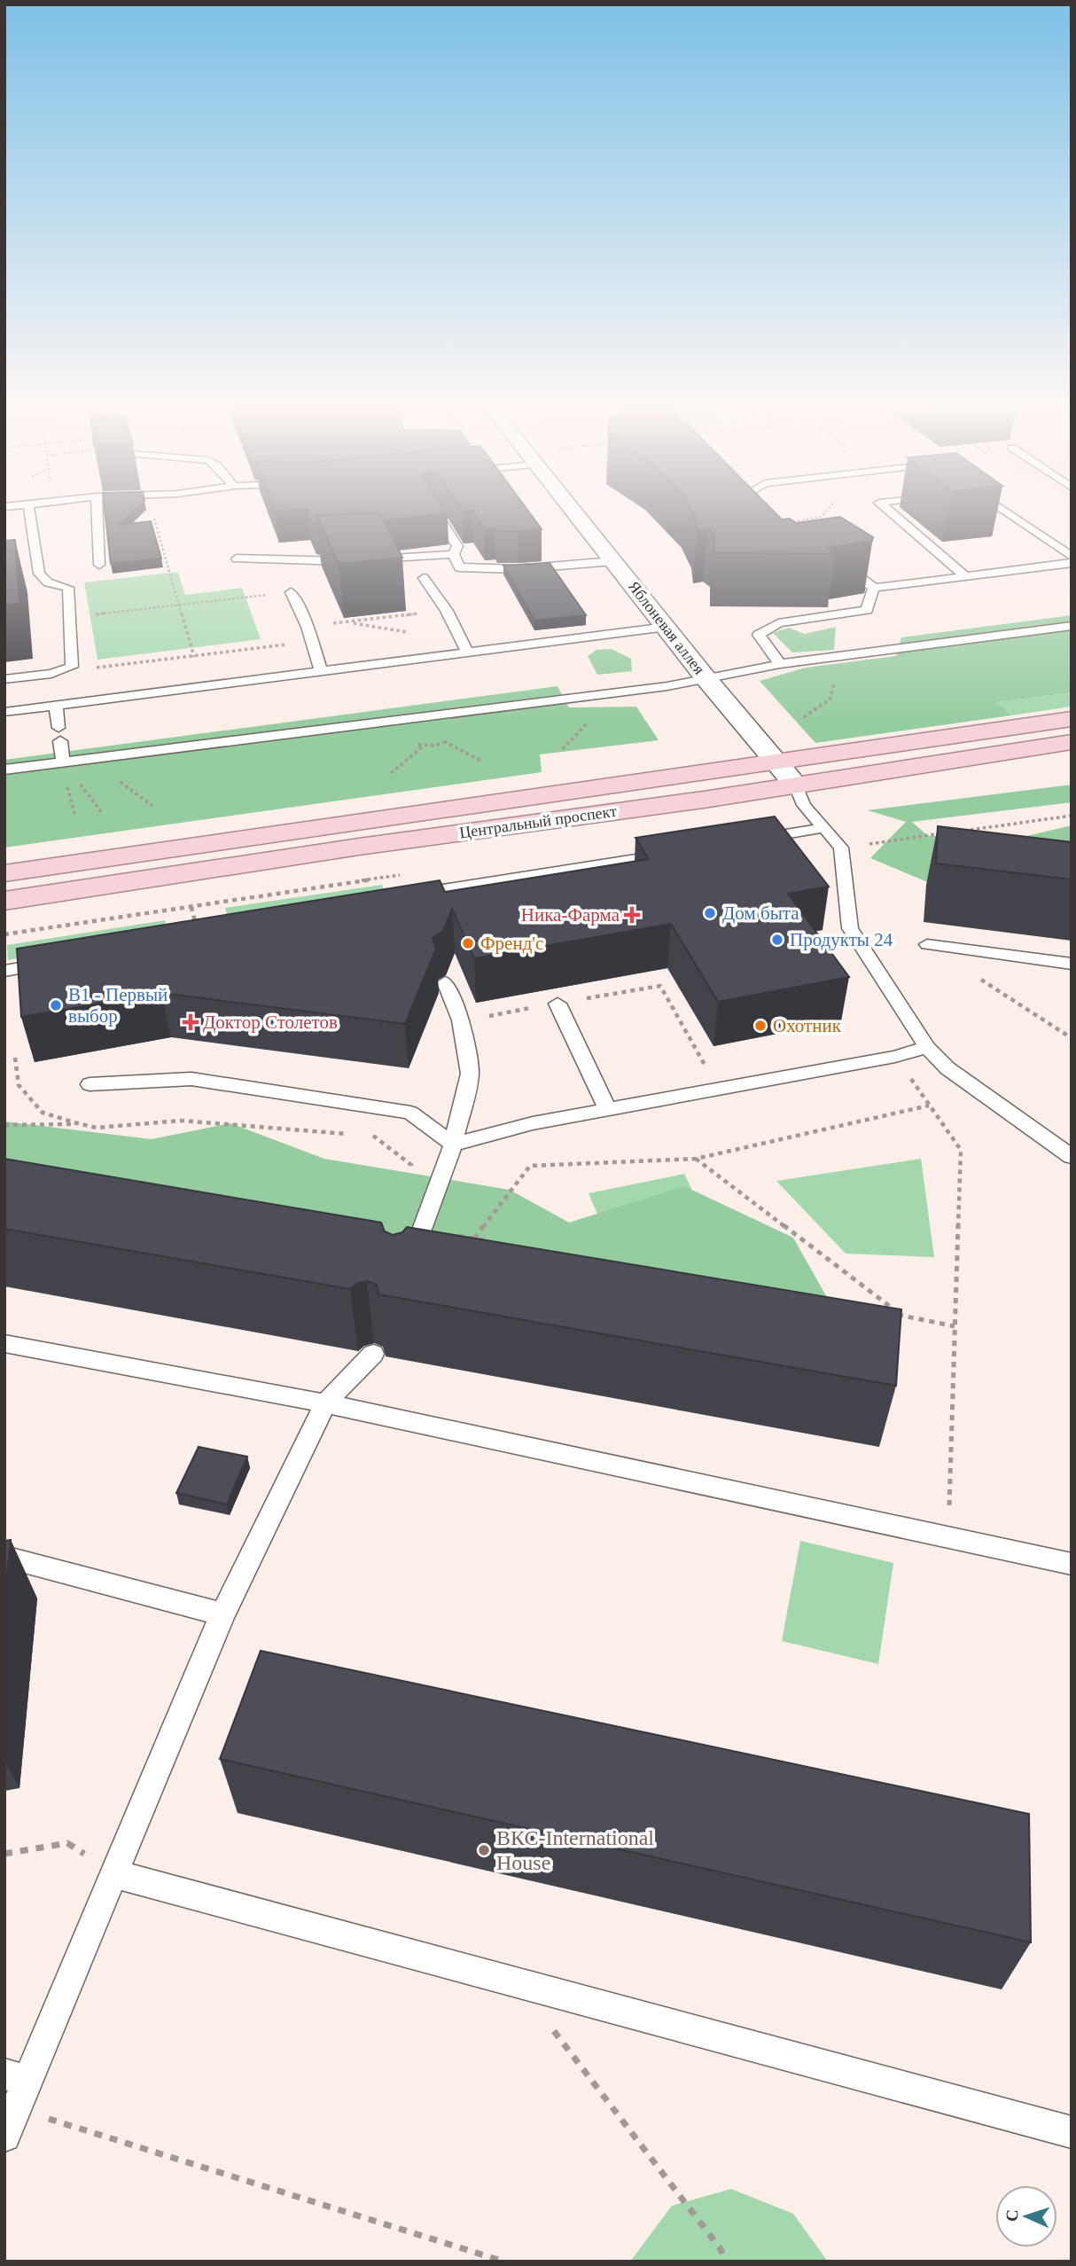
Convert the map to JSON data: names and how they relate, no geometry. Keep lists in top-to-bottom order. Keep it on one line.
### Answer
{"streets":{"main road":["Центральный проспект"],"street":["Яблоневая аллея"]},"crossings":[["Яблоневая аллея","Центральный проспект"]],"places":{"other":["Дом быта","Продукты 24","Френд'с","В1 - Первый выбор","Охотник","ВКС-International House"],"health":["Ника-Фарма","Доктор Столетов"]},"north":"left"}
